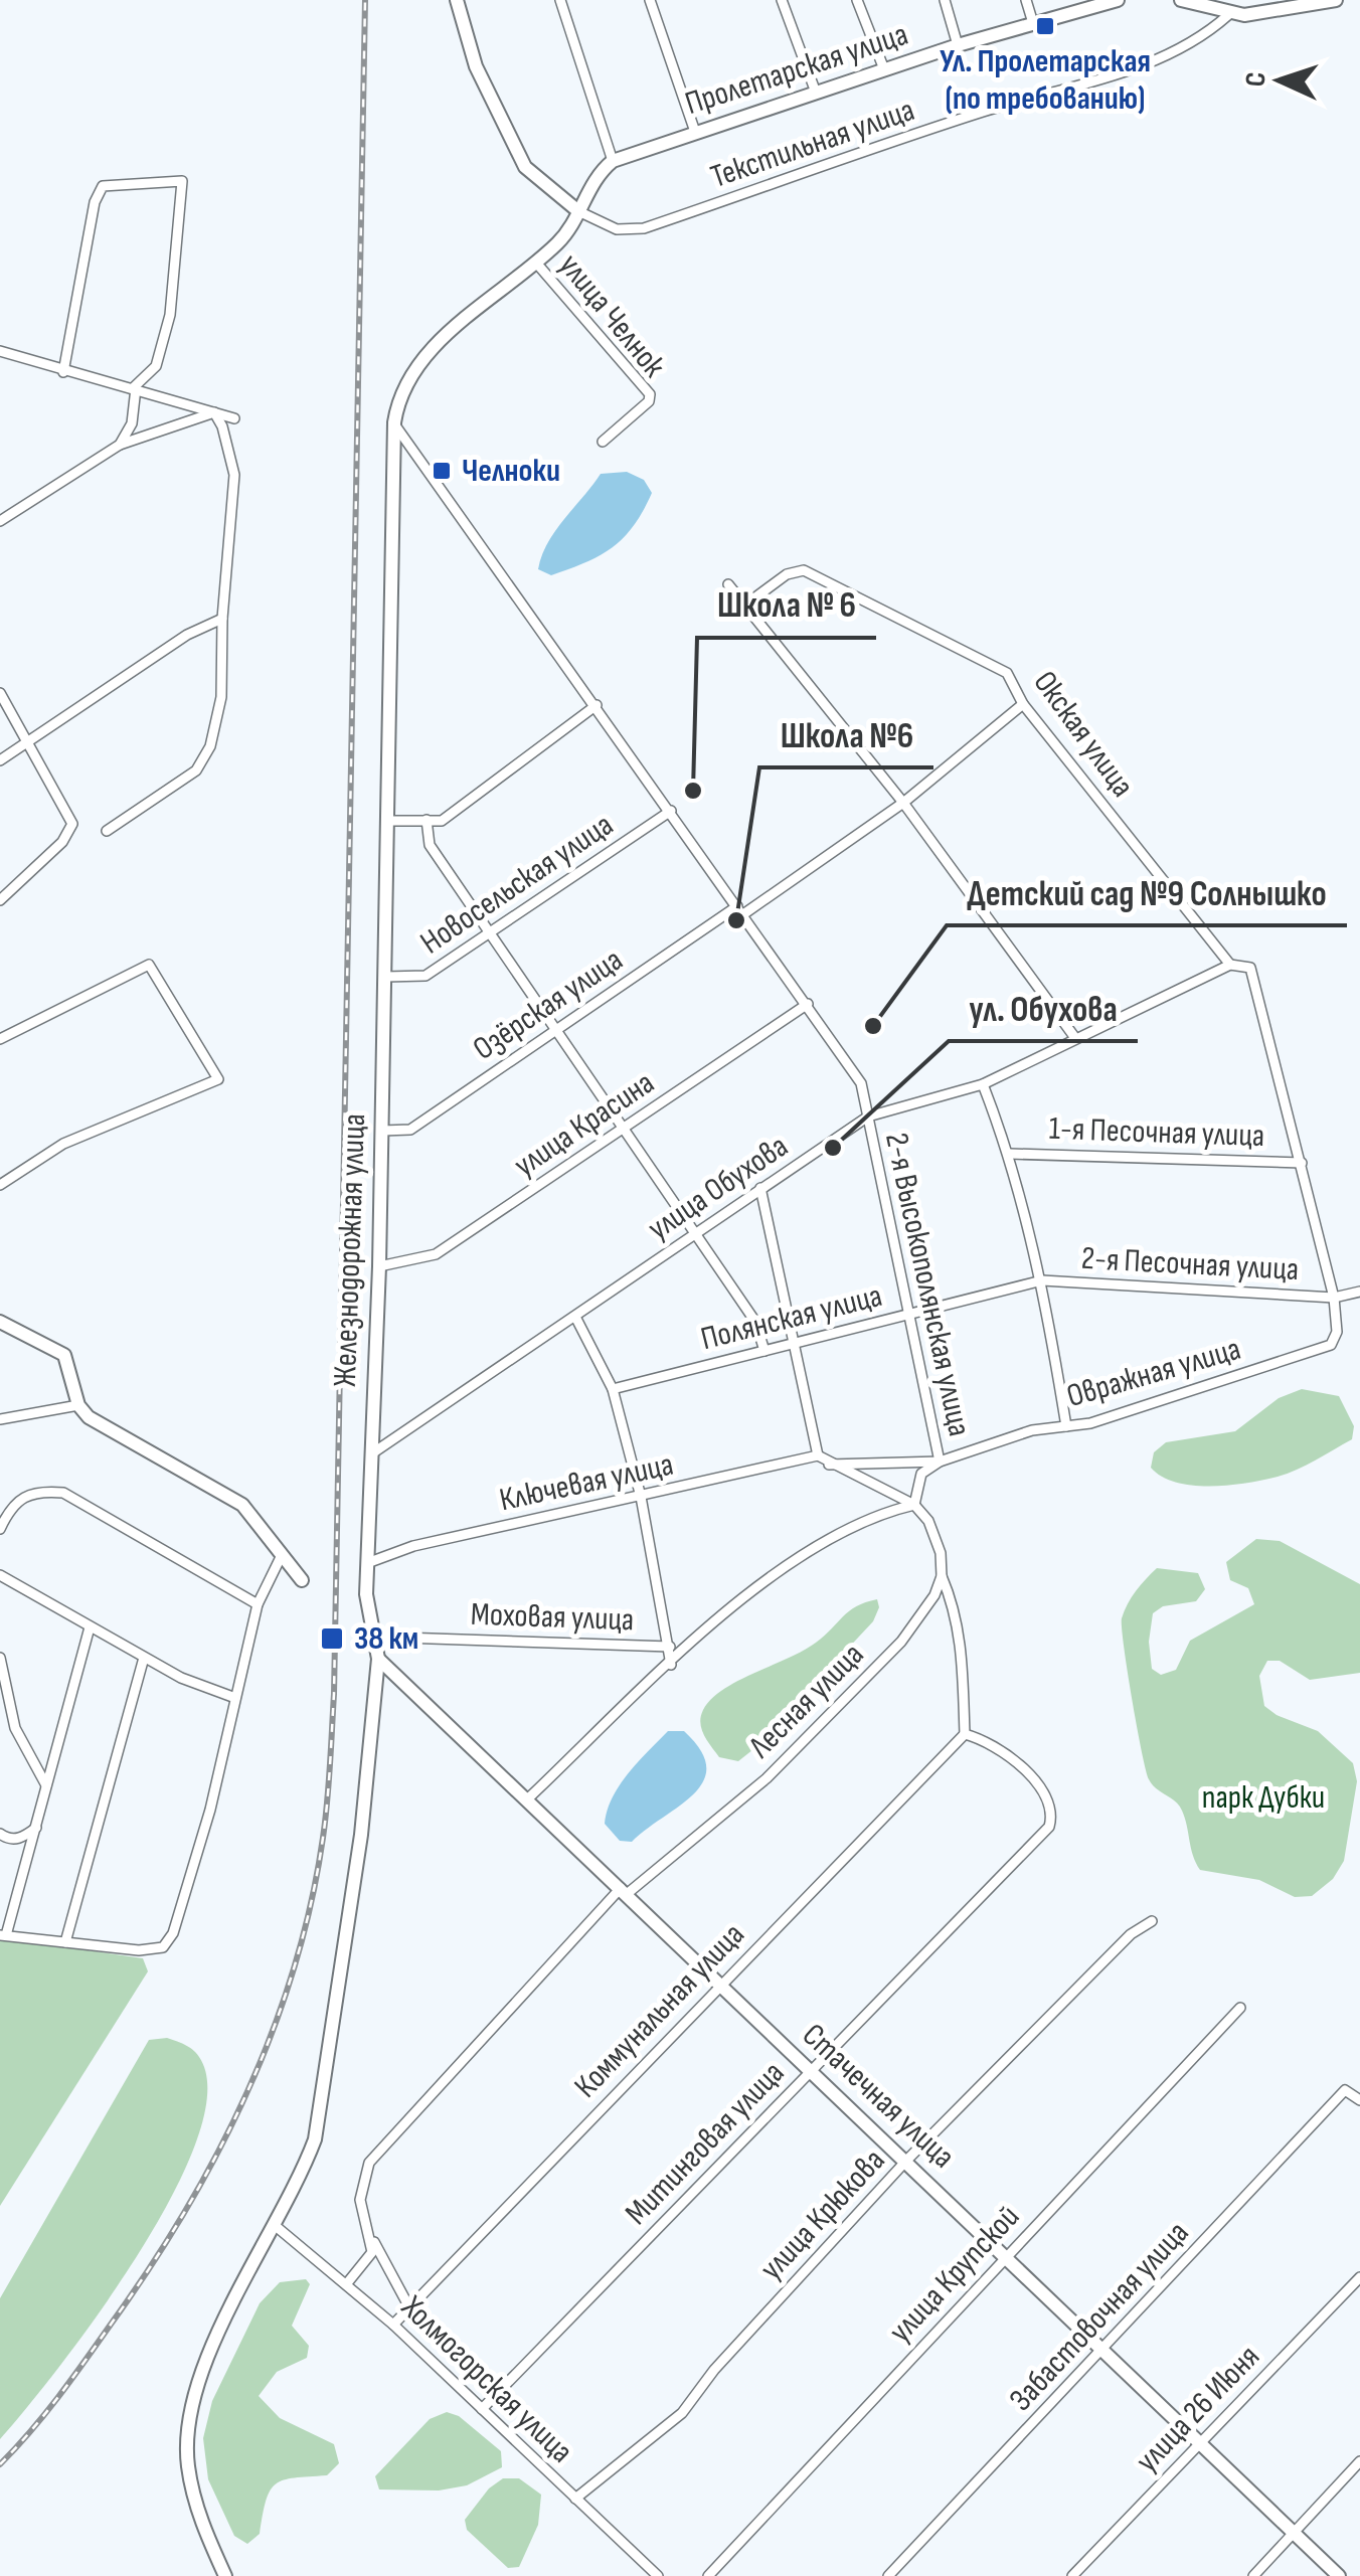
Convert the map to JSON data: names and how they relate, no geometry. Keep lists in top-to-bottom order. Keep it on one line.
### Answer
{"streets":{"street":["Пролетарская улица","Текстильная улица","улица Челнок","Окская улица","Новосельская улица","Озёрская улица","улица Красина","1-я Песочная улица","улица Обухова","Железнодорожная улица","2-я Песочная улица","2-я Высокополянская улица","Полянская улица","Овражная улица","Ключевая улица","Моховая улица","Лесная улица","Коммунальная улица","Стачечная улица","Митинговая улица","улица Крюкова","улица Крупской","Забастовочная улица","Холмогорская улица","улица 26 Июня"]},"crossings":[["Текстильная улица","Железнодорожная улица"],["улица Челнок","Железнодорожная улица"],["Окская улица","Озёрская улица"],["Окская улица","1-я Песочная улица"],["Окская улица","улица Обухова"],["Новосельская улица","Железнодорожная улица"],["Новосельская улица","2-я Высокополянская улица"],["Озёрская улица","Железнодорожная улица"],["Озёрская улица","2-я Высокополянская улица"],["улица Красина","Железнодорожная улица"],["улица Красина","2-я Высокополянская улица"],["улица Обухова","Железнодорожная улица"],["улица Обухова","2-я Высокополянская улица"],["Железнодорожная улица","2-я Высокополянская улица"],["Железнодорожная улица","Ключевая улица"],["Железнодорожная улица","Моховая улица"],["Железнодорожная улица","Стачечная улица"],["Железнодорожная улица","Холмогорская улица"],["2-я Песочная улица","Полянская улица"],["2-я Песочная улица","Овражная улица"],["2-я Высокополянская улица","Полянская улица"],["2-я Высокополянская улица","Овражная улица"],["Лесная улица","Коммунальная улица"],["Лесная улица","Стачечная улица"],["Коммунальная улица","Стачечная улица"],["Коммунальная улица","Митинговая улица"],["Коммунальная улица","Холмогорская улица"],["Стачечная улица","Митинговая улица"],["Стачечная улица","улица Крюкова"],["Стачечная улица","улица Крупской"],["Стачечная улица","Забастовочная улица"],["Стачечная улица","улица 26 Июня"],["Митинговая улица","Холмогорская улица"],["улица Крюкова","Холмогорская улица"]],"parks":["парк Дубки"],"places":{"transit":["Ул. Пролетарская (по требованию)","Челноки","38 км"],"other":["Школа № 6","Школа №6","Детский сад №9 Солнышко","ул. Обухова"]},"north":"left"}
